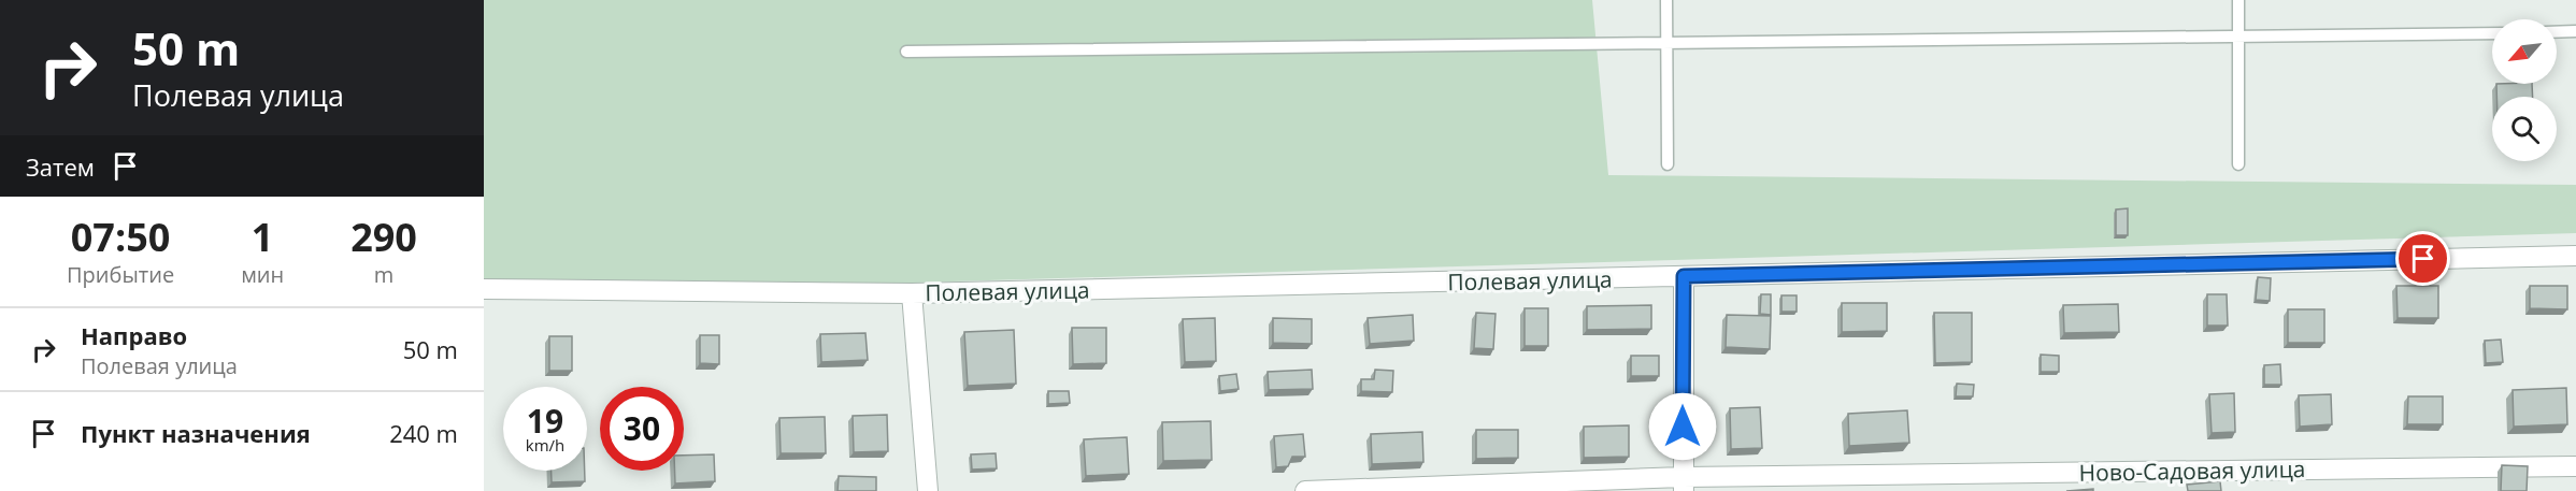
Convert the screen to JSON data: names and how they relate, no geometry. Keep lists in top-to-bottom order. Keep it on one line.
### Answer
{"streets":{"street":["Полевая улица","Ново-Садовая улица"]},"north":"bottom left","page":{"turn":["50 m","Полевая улица"],"then":"Затем","eta":["07:50","Прибытие","1","мин","290","m"],"list":[{"name":"Направо","note":"Полевая улица","value":"50 m"},{"name":"Пункт назначения","value":"240 m"}],"speed":"19 km/h","limit":"30"}}
